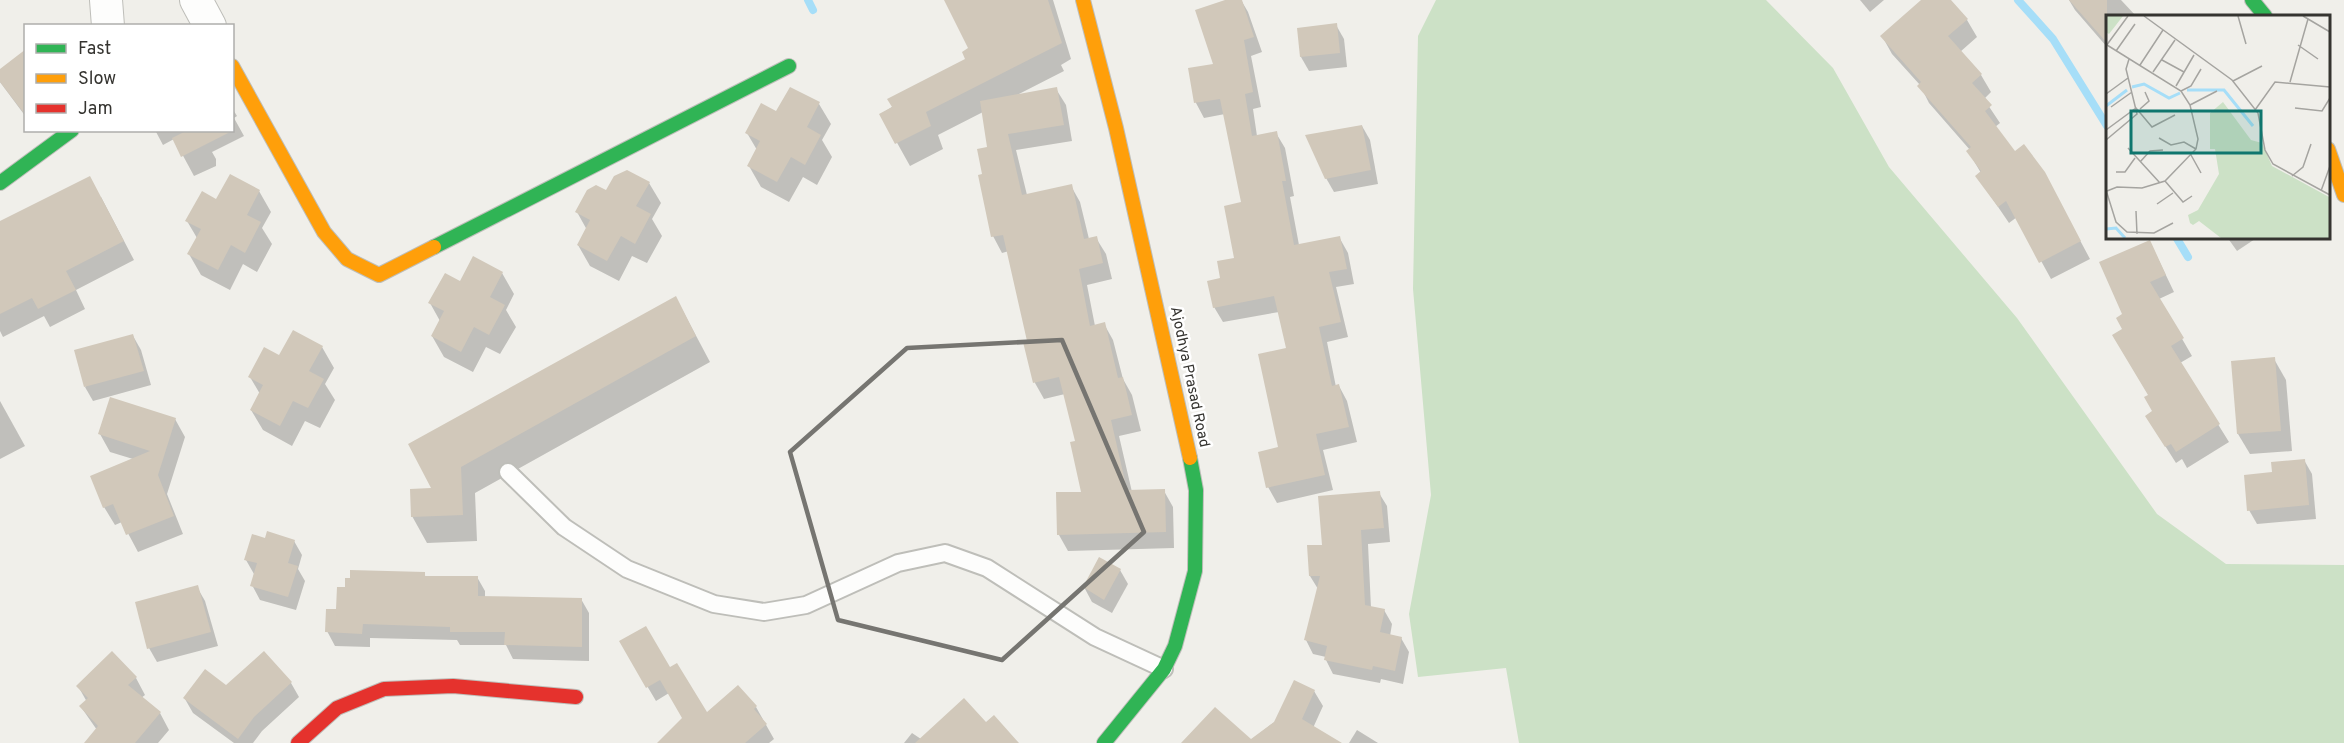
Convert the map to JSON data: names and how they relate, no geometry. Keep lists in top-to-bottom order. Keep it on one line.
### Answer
{"streets":{"street":["Ajodhya Prasad Road"]},"legend":["Fast","Slow","Jam"]}
